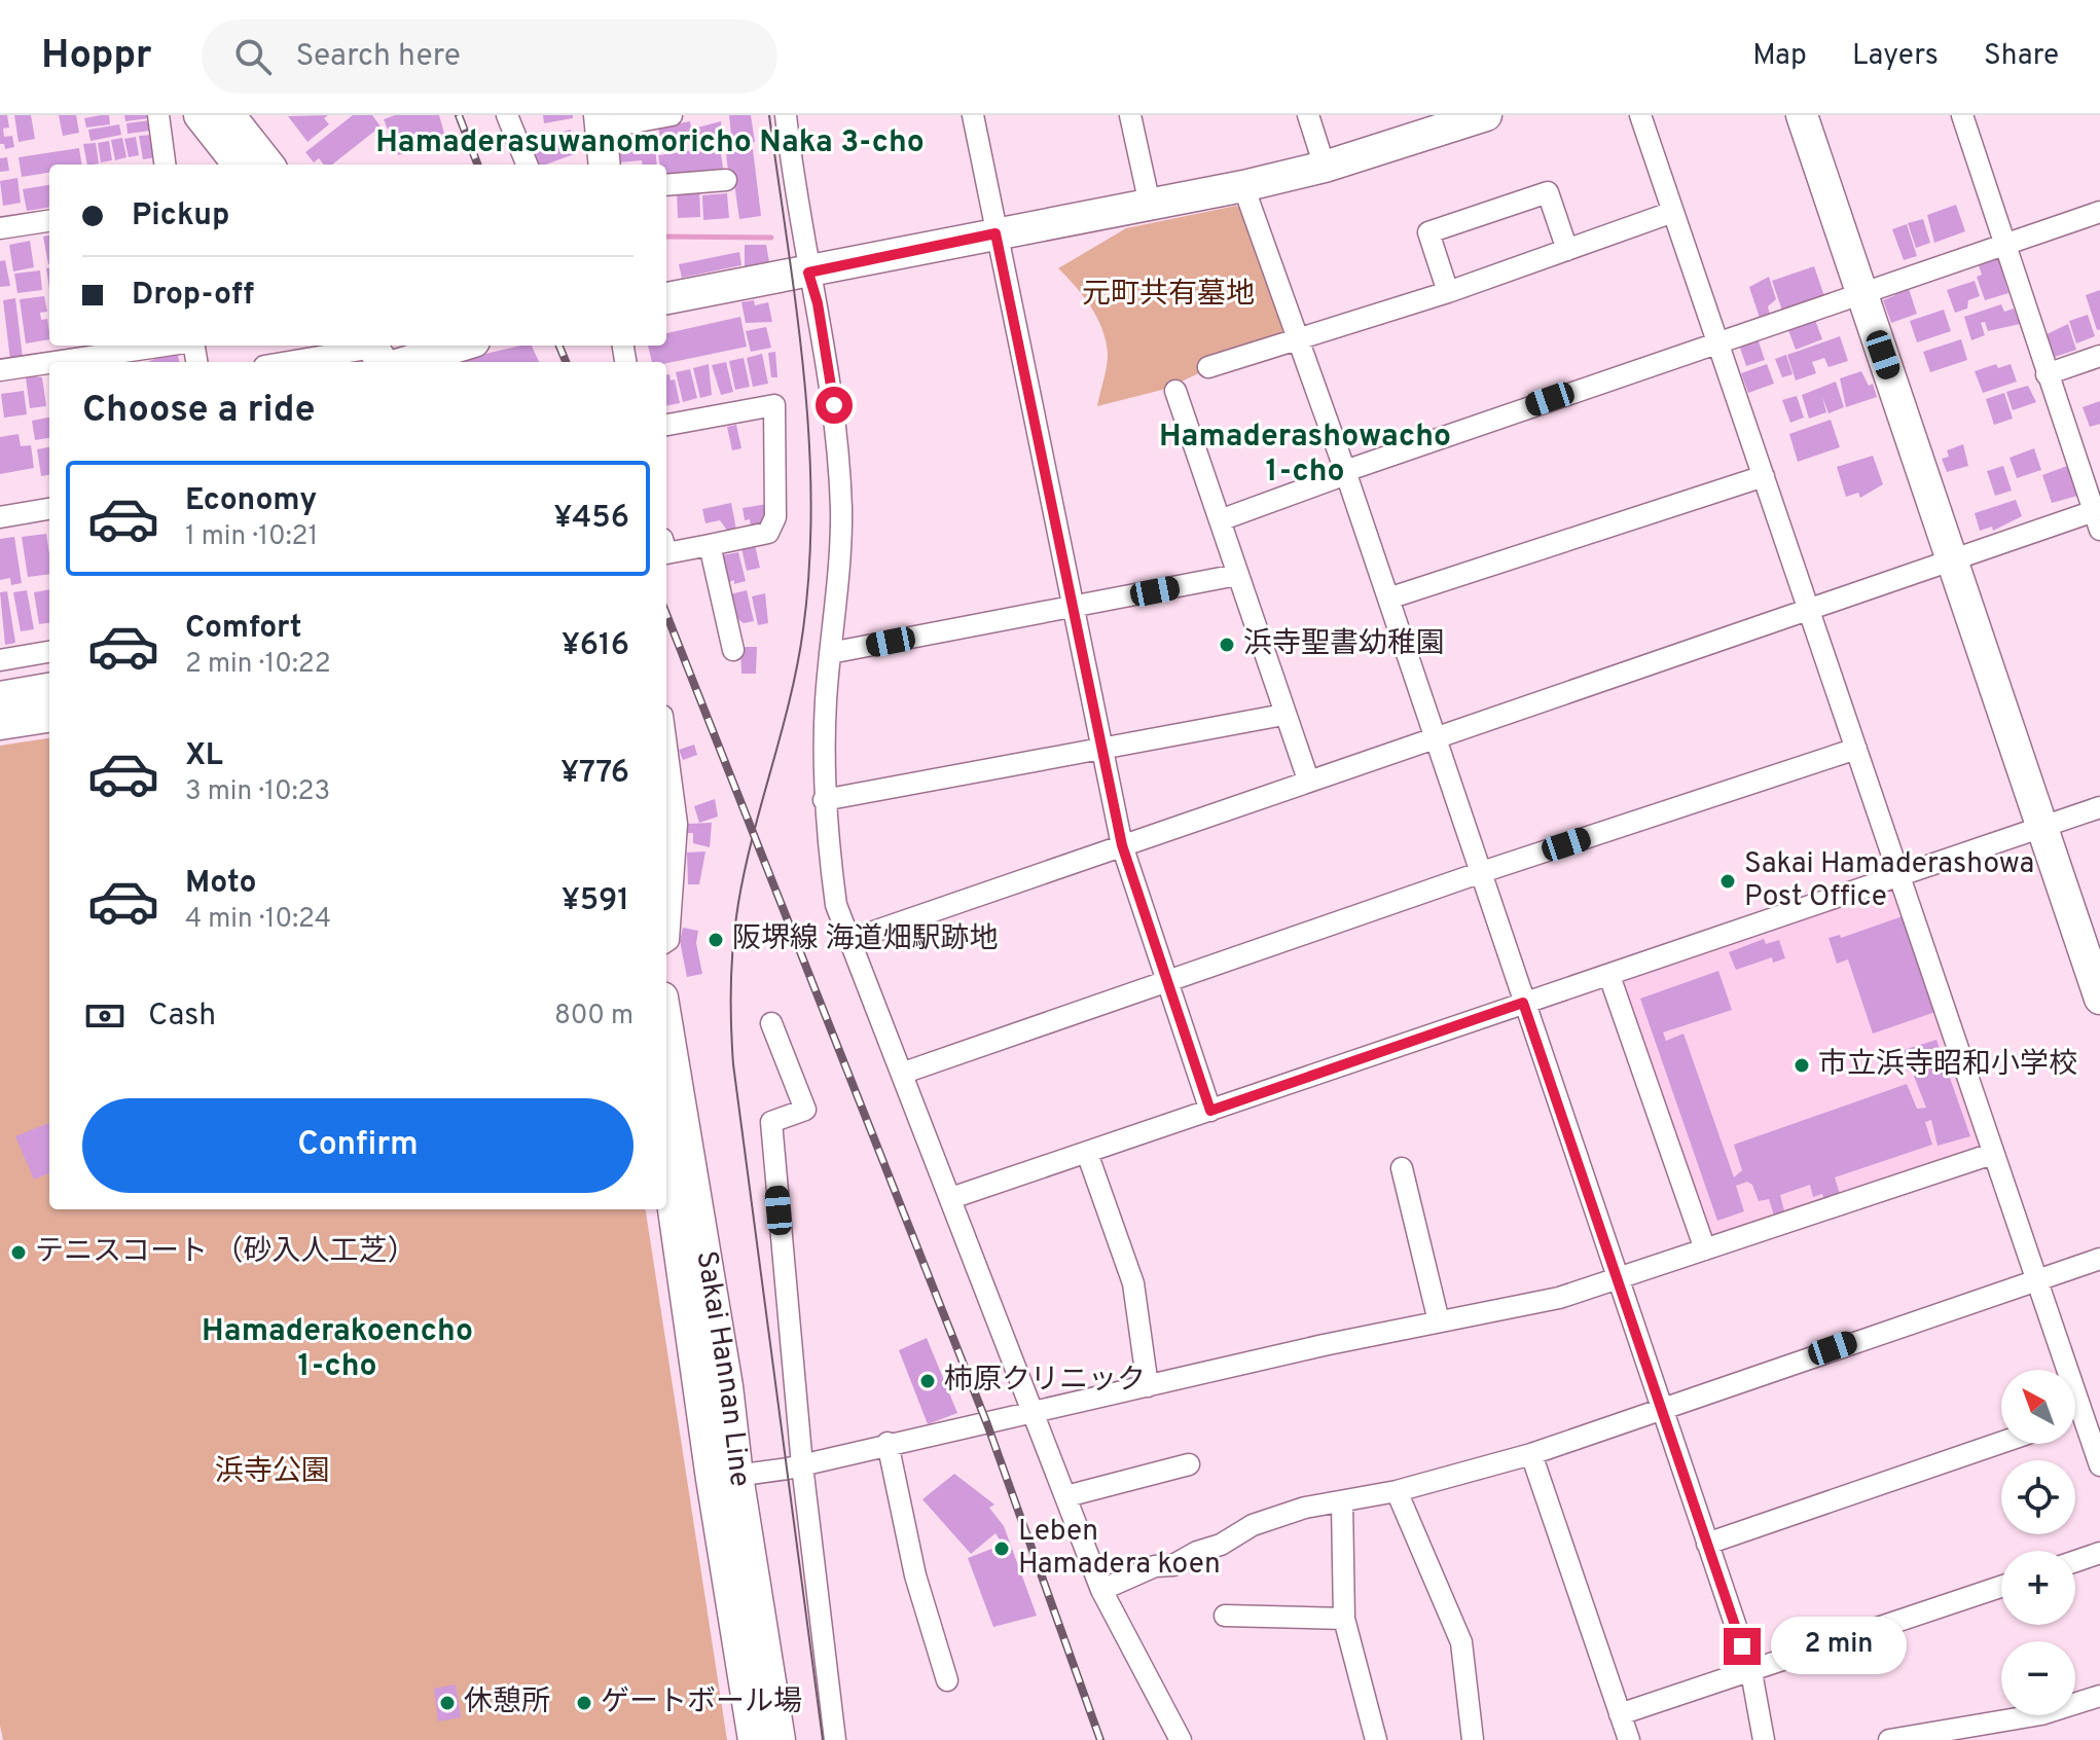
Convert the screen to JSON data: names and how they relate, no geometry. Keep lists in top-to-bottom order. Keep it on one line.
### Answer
{"streets":{"street":["Sakai Hannan Line"]},"districts":["Hamaderasuwanomoricho Naka 3-cho","Hamaderashowacho 1-cho","Hamaderakoencho 1-cho"],"parks":["元町共有墓地","浜寺公園"],"places":["浜寺聖書幼稚園","Sakai Hamaderashowa Post Office","阪堺線 海道畑駅跡地","市立浜寺昭和小学校","テニスコート （砂入人工芝）","柿原クリニック","Leben Hamadera koen","休憩所","ゲートボール場"],"north":"top left","page":{"header":"Hoppr","search":"Search here","nav":["Map","Layers","Share"],"banner":["Pickup","Drop-off"],"heading":"Choose a ride","list":[{"name":"Economy","note":"1 min · 10:21","value":"¥456"},{"name":"Comfort","note":"2 min · 10:22","value":"¥616"},{"name":"XL","note":"3 min · 10:23","value":"¥776"},{"name":"Moto","note":"4 min · 10:24","value":"¥591"}],"pay":["Cash","800 m"],"buttons":"Confirm","map_buttons":["+","−"],"bubble":"2 min"}}
